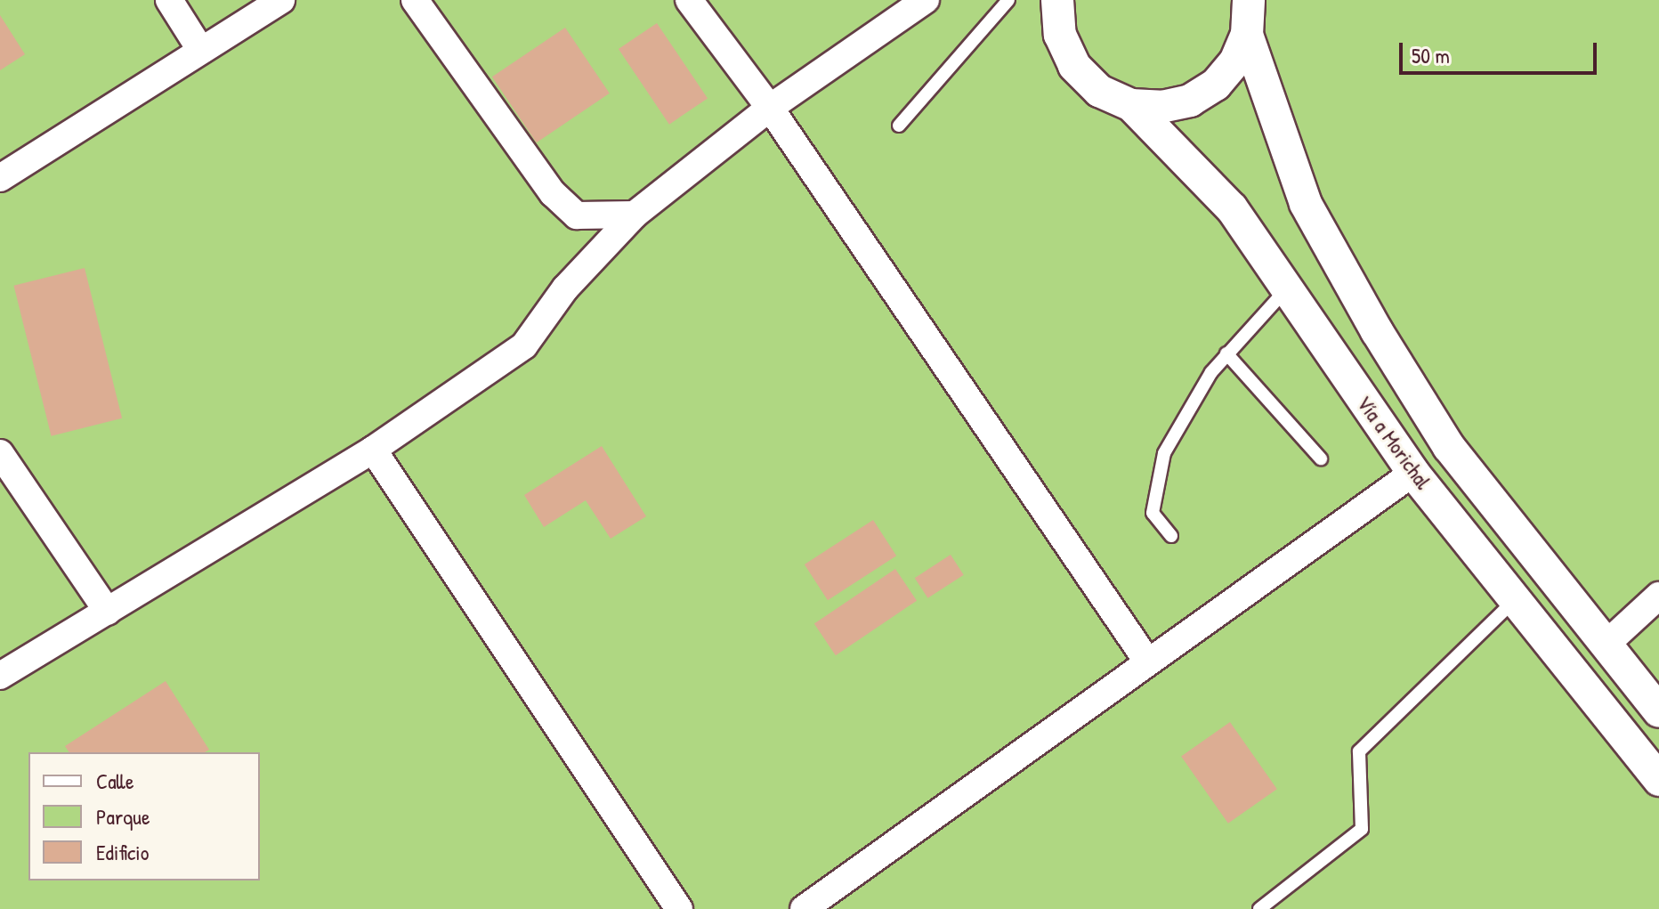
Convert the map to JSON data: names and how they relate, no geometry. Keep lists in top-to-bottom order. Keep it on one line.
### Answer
{"streets":{"street":["Vía a Morichal"]},"legend":["Calle","Parque","Edificio"],"scale_bar":"50 m"}
